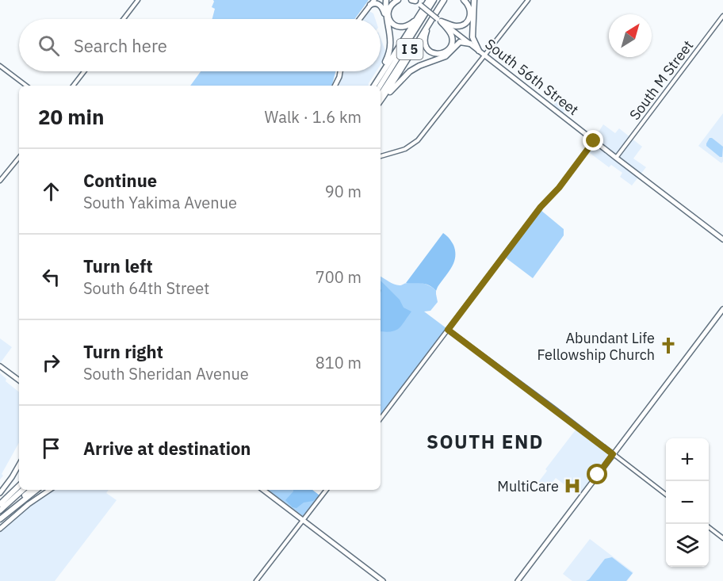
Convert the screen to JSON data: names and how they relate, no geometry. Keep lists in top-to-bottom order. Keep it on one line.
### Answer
{"streets":{"highway":["I 5"],"main road":["South 56th Street"],"street":["South M Street"]},"crossings":[["South 56th Street","South M Street"]],"districts":["SOUTH END"],"places":{"church":["Abundant Life Fellowship Church"],"hospital":["MultiCare"]},"north":"top right","page":{"search":"Search here","heading":["20 min","Walk · 1.6 km"],"list":[["Continue","South Yakima Avenue","90 m"],["Turn left","South 64th Street","700 m"],["Turn right","South Sheridan Avenue","810 m"],"Arrive at destination"],"map_buttons":["+","−"]}}
